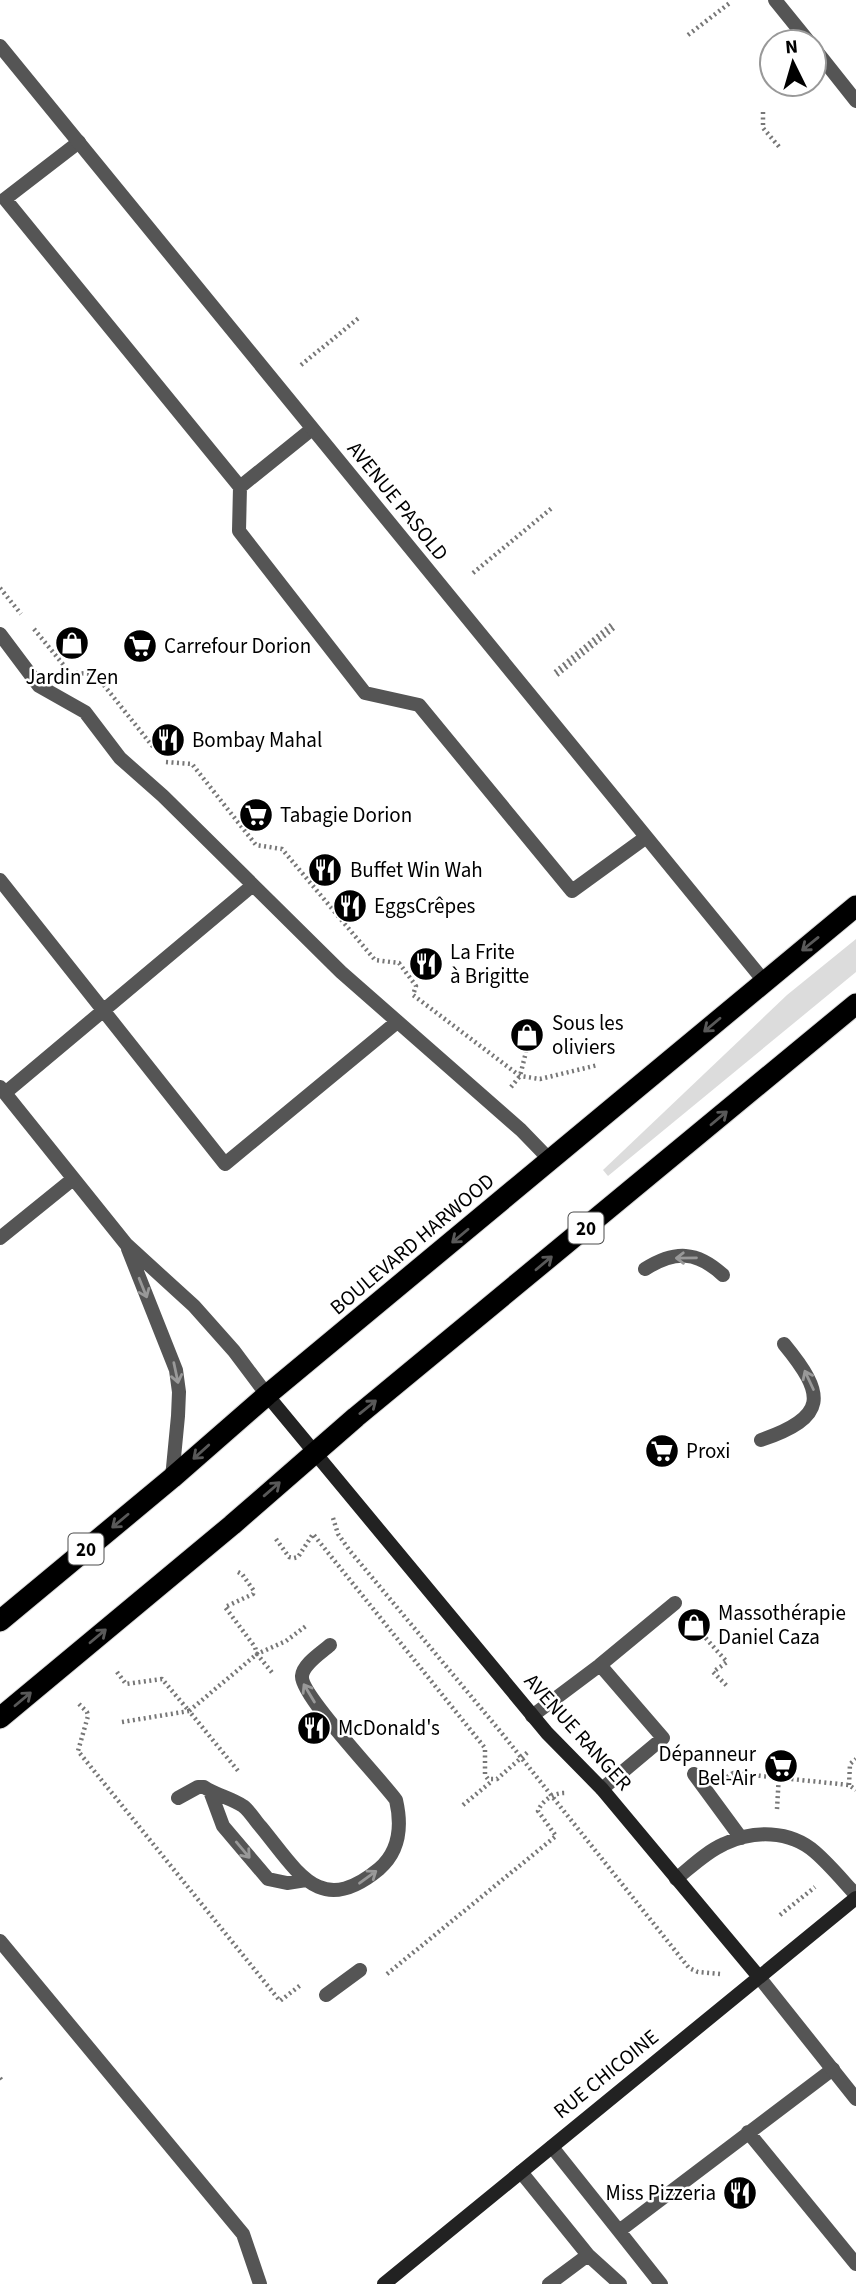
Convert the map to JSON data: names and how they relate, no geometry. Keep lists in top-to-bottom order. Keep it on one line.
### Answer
{"streets":{"highway":["20","BOULEVARD HARWOOD"],"street":["AVENUE PASOLD","AVENUE RANGER","RUE CHICOINE"]},"crossings":[["AVENUE PASOLD","BOULEVARD HARWOOD"],["20","AVENUE RANGER"],["BOULEVARD HARWOOD","AVENUE RANGER"],["AVENUE RANGER","RUE CHICOINE"]],"places":{"shop":["Jardin Zen","Sous les oliviers","Massothérapie Daniel Caza"],"supermarket":["Carrefour Dorion","Tabagie Dorion","Proxi","Dépanneur Bel-Air"],"restaurant":["Bombay Mahal","Buffet Win Wah","EggsCrêpes","La Frite à Brigitte","McDonald's","Miss Pizzeria"]},"north":"top"}
